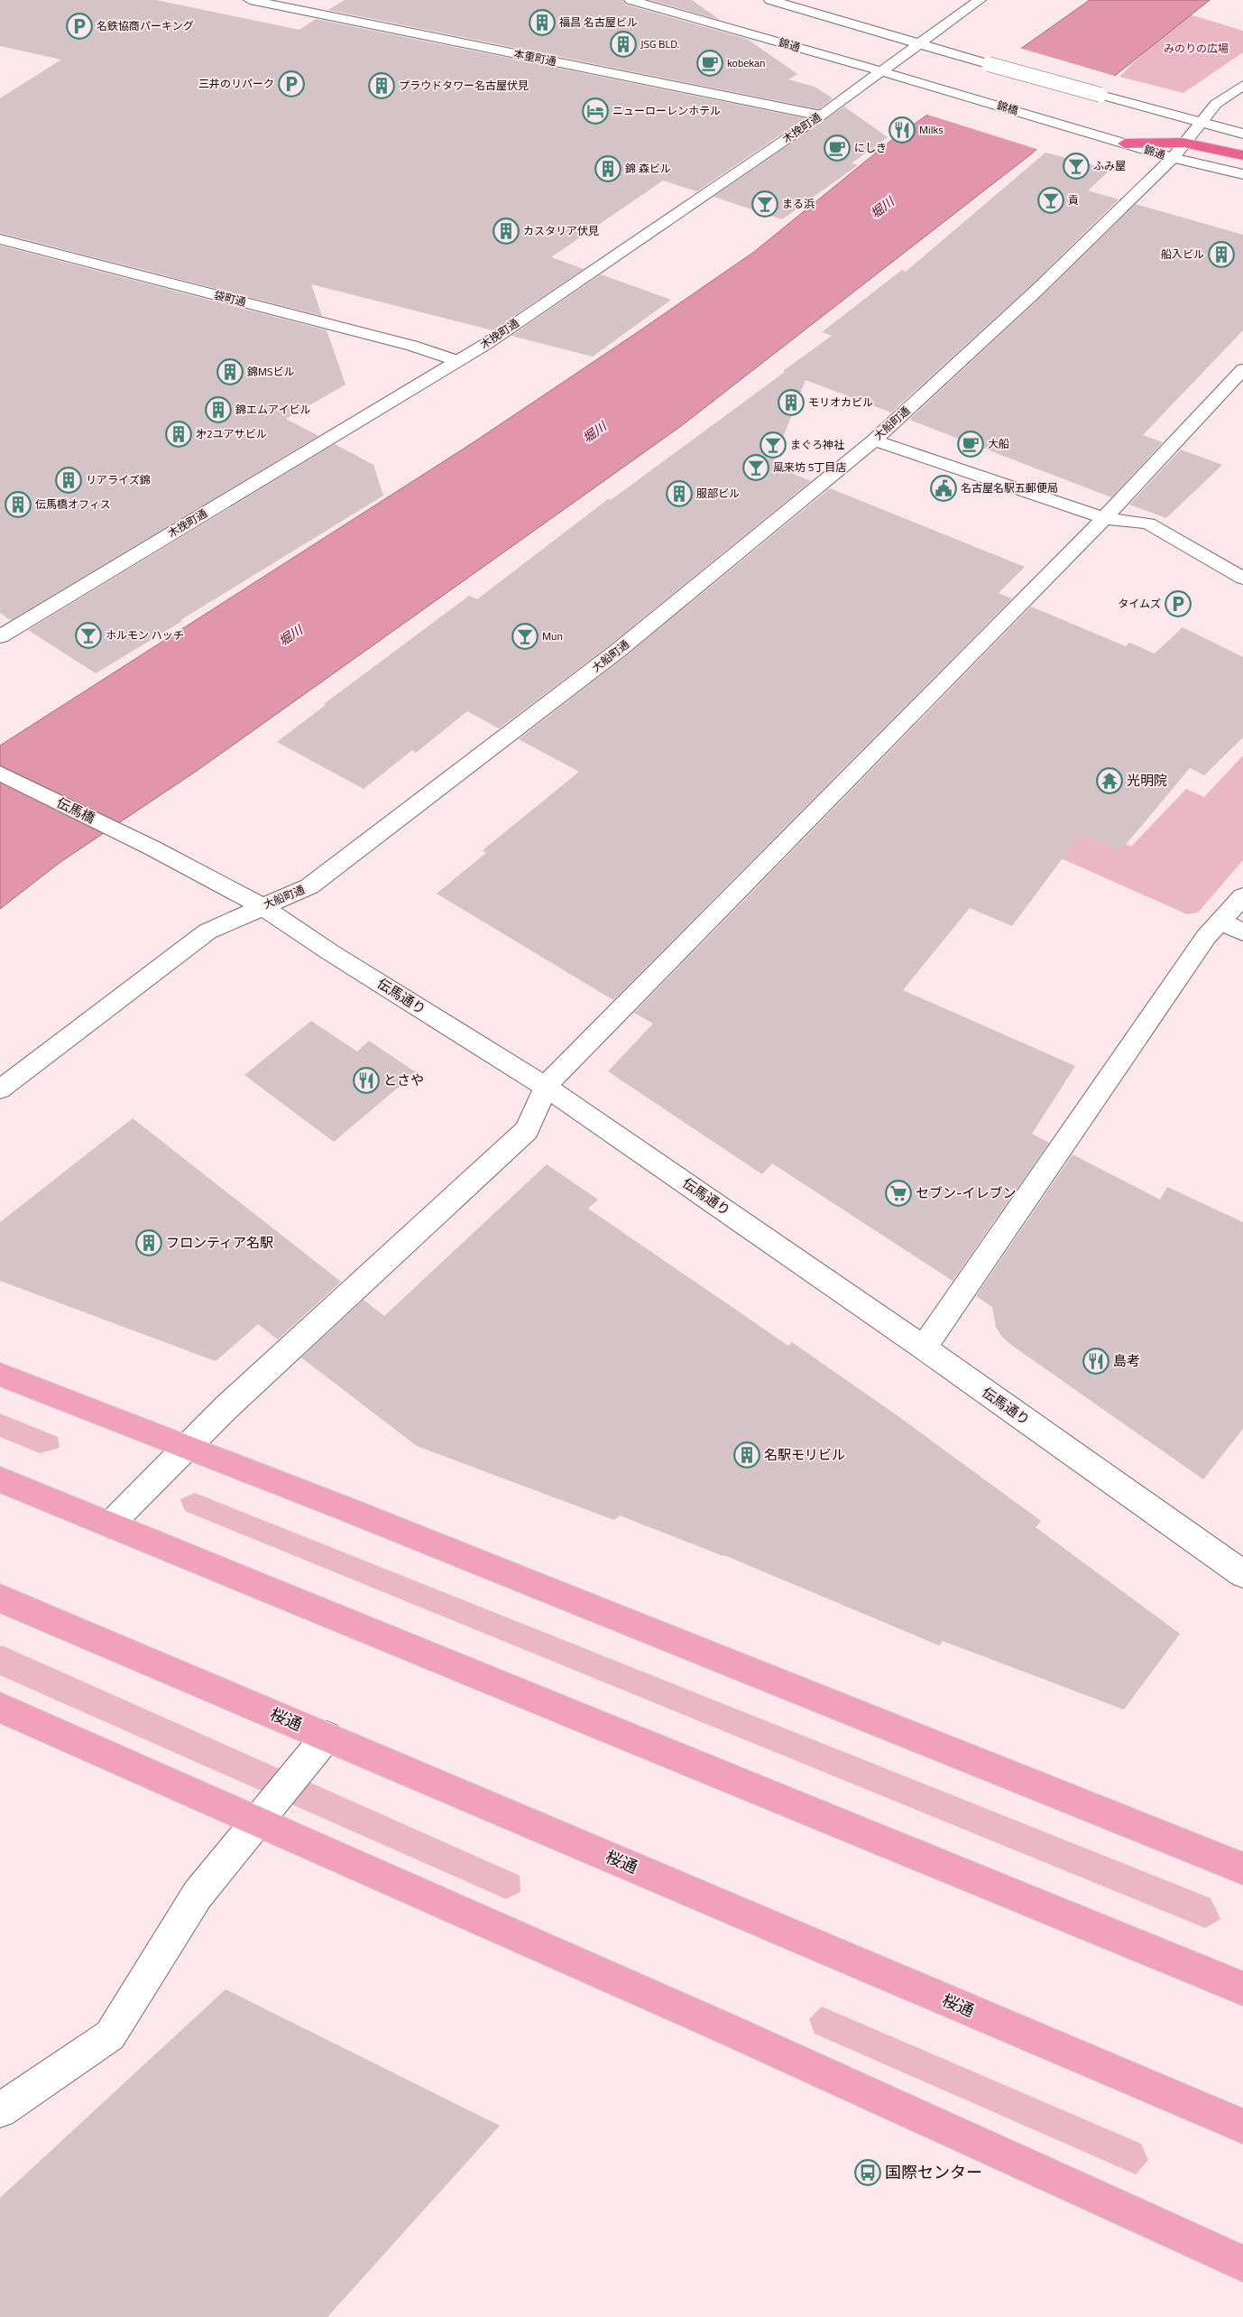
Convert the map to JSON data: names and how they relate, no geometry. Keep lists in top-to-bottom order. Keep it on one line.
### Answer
{"streets":{"main road":["桜通"],"street":["錦通","本重町通","錦橋","木挽町通","袋町通","大船町通","伝馬橋","伝馬通り"]},"crossings":[["錦通","錦橋"],["錦通","木挽町通"],["錦通","大船町通"],["本重町通","木挽町通"],["木挽町通","袋町通"],["大船町通","伝馬通り"],["伝馬橋","伝馬通り"]],"water":["堀川"],"parks":["みのりの広場"],"places":{"building":["福昌 名古屋ビル","JSG BLD.","プラウドタワー名古屋伏見","錦 森ビル","カスタリア伏見","船入ビル","錦MSビル","モリオカビル","錦エムアイビル","㐧2ユアサビル","リアライズ錦","服部ビル","伝馬橋オフィス","フロンティア名駅","名駅モリビル"],"parking":["名鉄協商パーキング","三井のリパーク","タイムズ"],"cafe":["kobekan","にしき","大船"],"hotel":["ニューローレンホテル"],"restaurant":["Milks","とさや","島考"],"bar":["ふみ屋","貢","まる浜","まぐろ神社","風来坊 5丁目店","ホルモン ハッチ","Mun"],"public building":["名古屋名駅五郵便局"],"temple":["光明院"],"supermarket":["セブン-イレブン"],"bus stop":["国際センター"]}}
